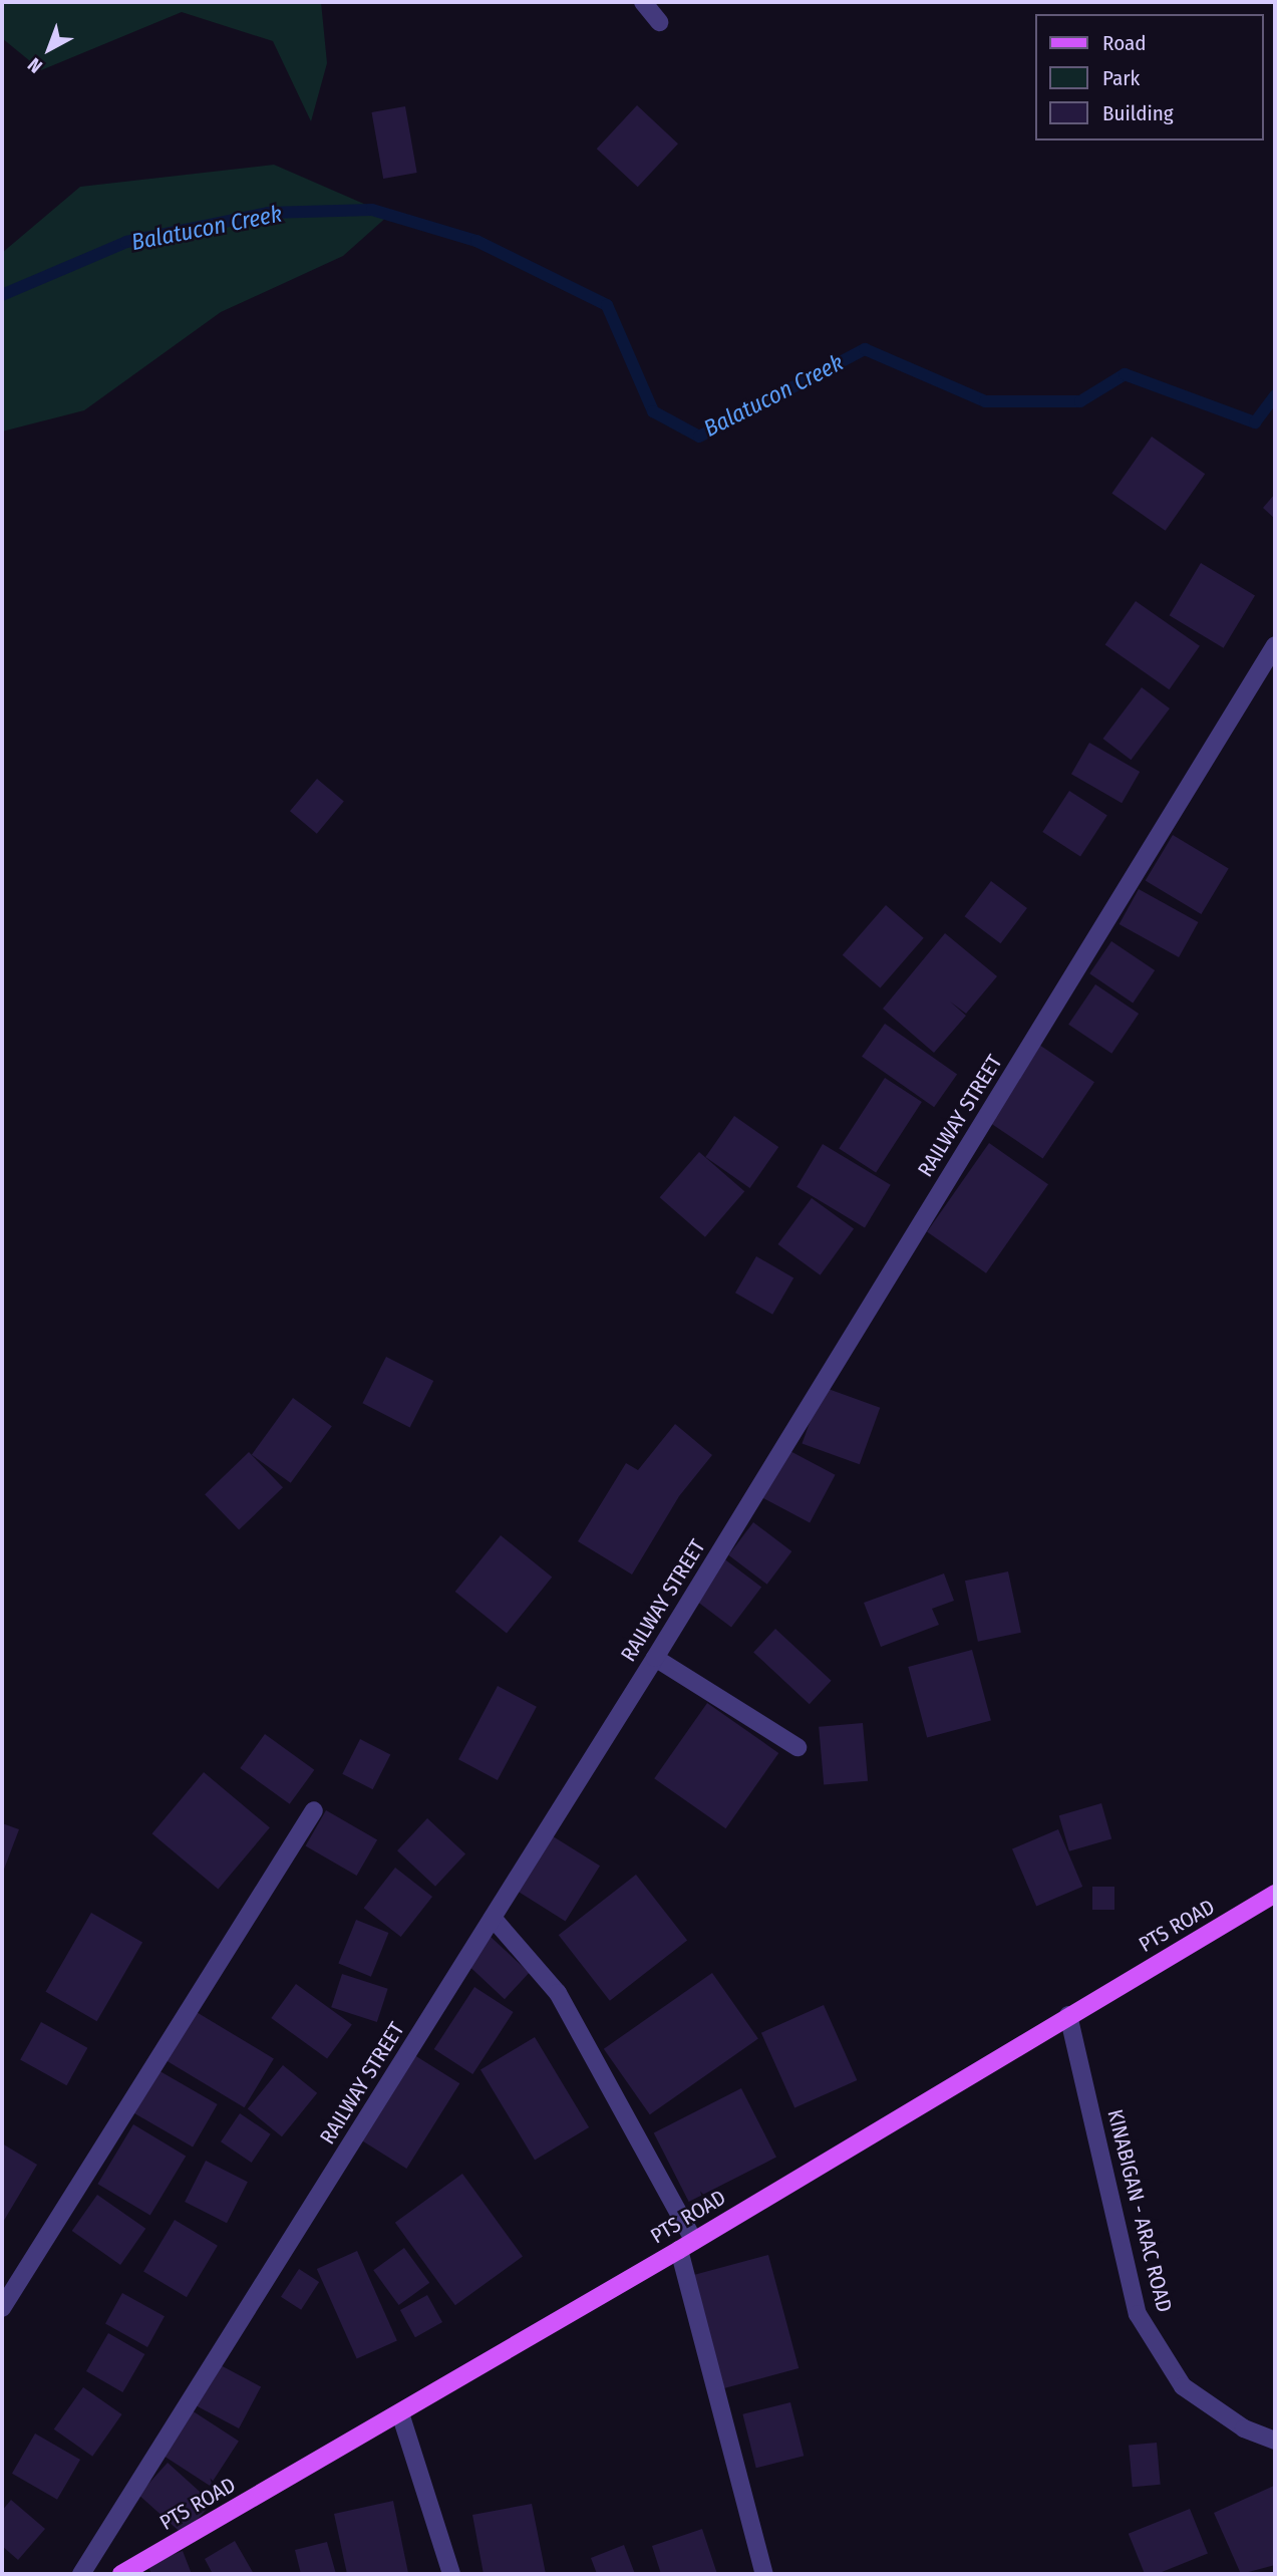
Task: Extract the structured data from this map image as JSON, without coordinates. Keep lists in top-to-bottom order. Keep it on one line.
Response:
{"streets":{"main road":["PTS ROAD"],"street":["RAILWAY STREET","KINABIGAN - ARAC ROAD"]},"crossings":[["PTS ROAD","KINABIGAN - ARAC ROAD"]],"water":["Balatucon Creek"],"legend":["Road","Park","Building"],"north":"bottom left"}
